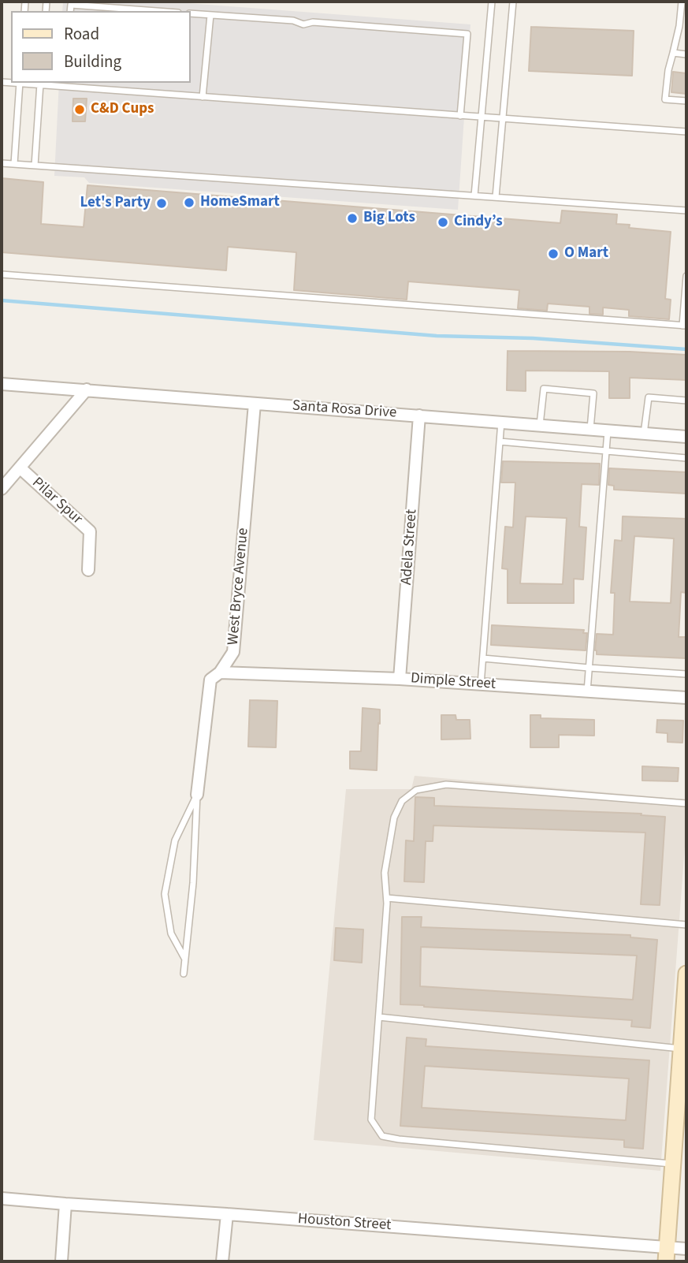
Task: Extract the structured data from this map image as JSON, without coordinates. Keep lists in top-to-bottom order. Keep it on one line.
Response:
{"streets":{"street":["Santa Rosa Drive","Pilar Spur","Adela Street","West Bryce Avenue","Dimple Street","Houston Street"]},"crossings":[["Santa Rosa Drive","Adela Street"],["Santa Rosa Drive","West Bryce Avenue"],["Adela Street","Dimple Street"],["West Bryce Avenue","Dimple Street"]],"places":["C&D Cups","HomeSmart","Let's Party","Big Lots","Cindy’s","O Mart"],"legend":["Road","Building"]}
